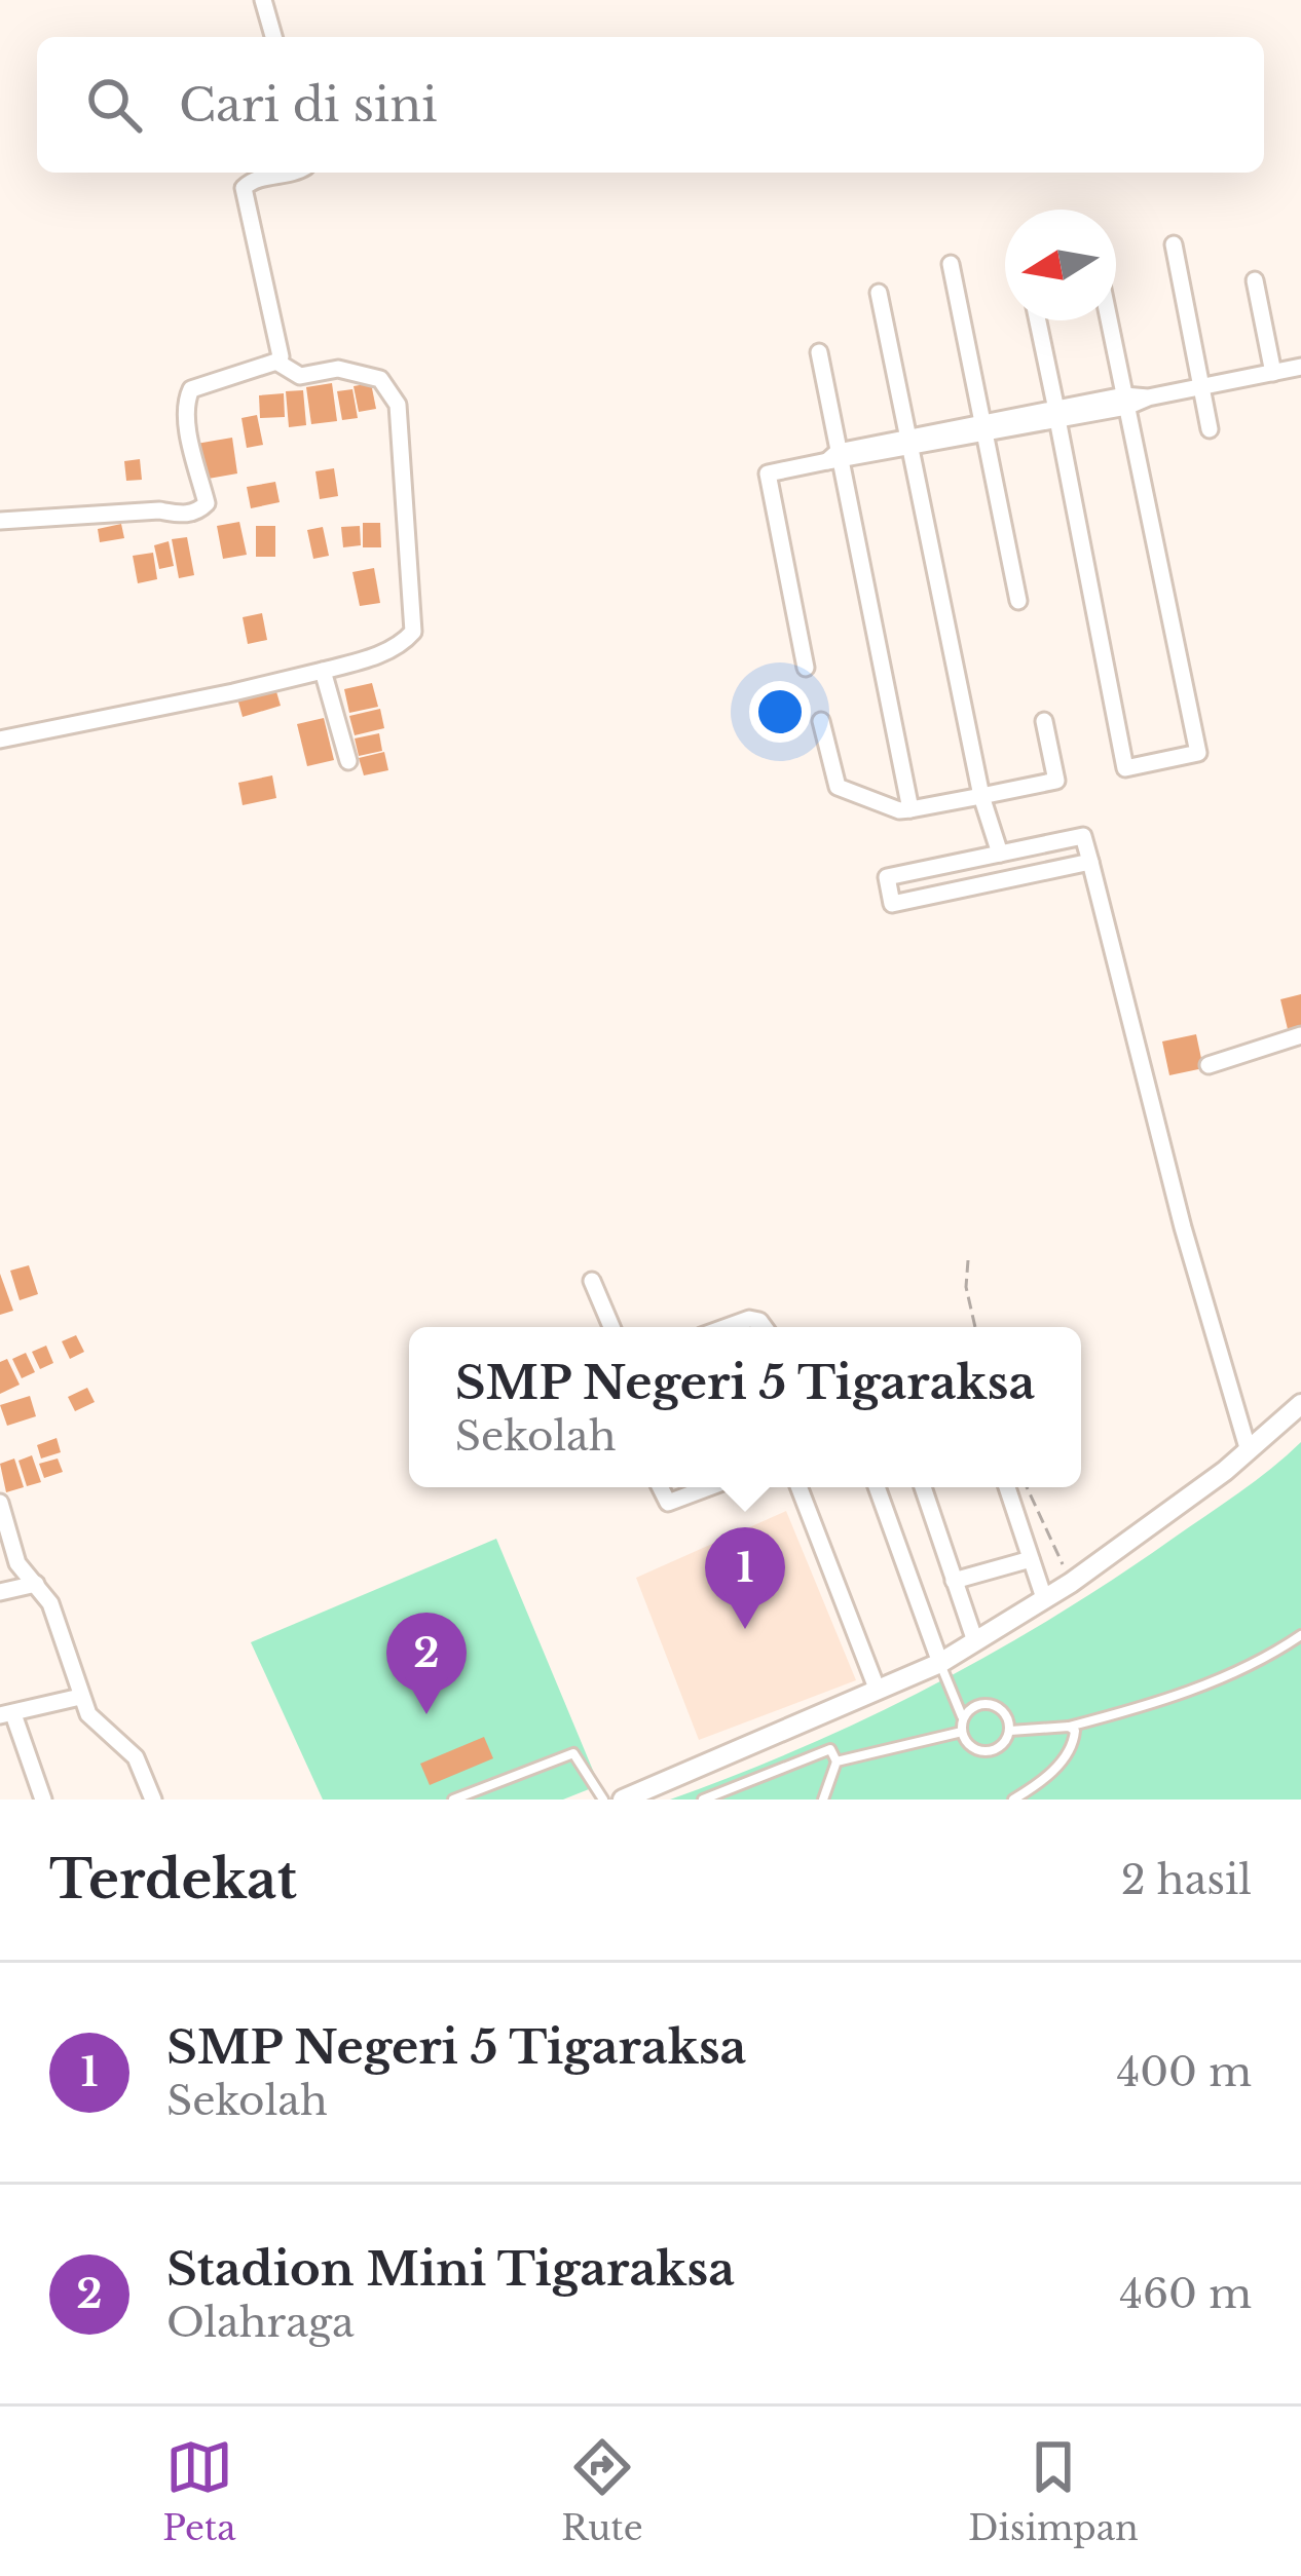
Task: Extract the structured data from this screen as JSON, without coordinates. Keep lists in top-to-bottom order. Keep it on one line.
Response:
{"north":"left","page":{"search":"Cari di sini","popup":["SMP Negeri 5 Tigaraksa","Sekolah"],"pins":["1","2"],"heading":["Terdekat","2 hasil"],"list":[{"mark":"1","name":"SMP Negeri 5 Tigaraksa","note":"Sekolah","value":"400 m"},{"mark":"2","name":"Stadion Mini Tigaraksa","note":"Olahraga","value":"460 m"}],"nav":["Peta","Rute","Disimpan"]}}
